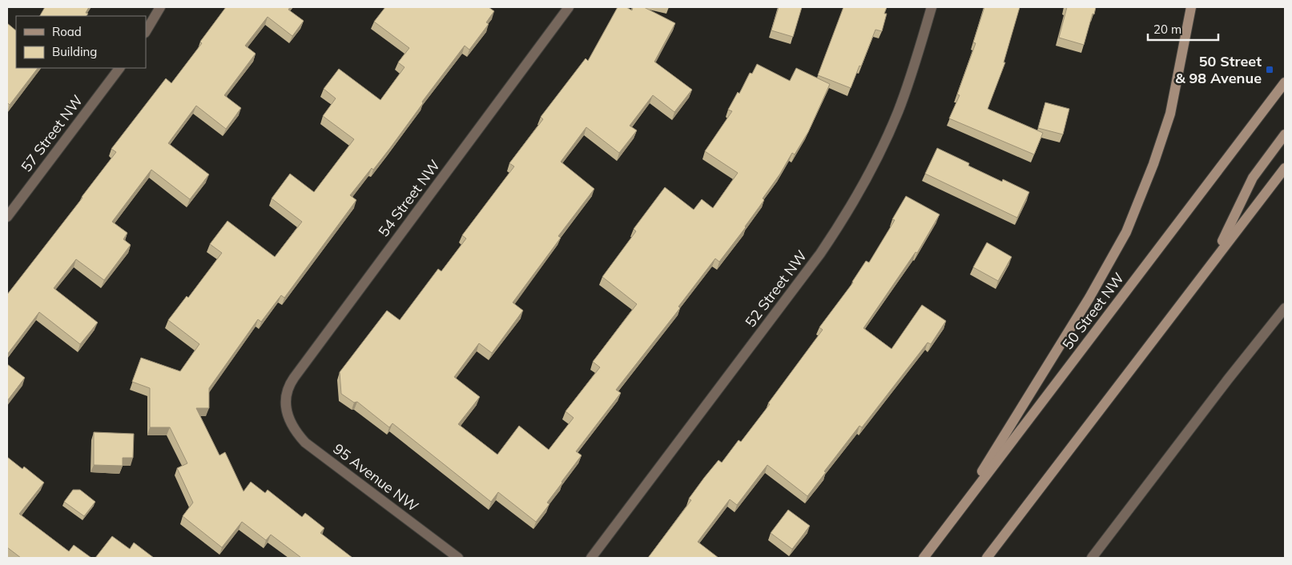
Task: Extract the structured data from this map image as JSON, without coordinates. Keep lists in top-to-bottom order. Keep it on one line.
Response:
{"streets":{"main road":["50 Street NW"],"street":["57 Street NW","54 Street NW","52 Street NW","95 Avenue NW"]},"crossings":[["54 Street NW","95 Avenue NW"]],"places":{"transit":["50 Street & 98 Avenue"]},"legend":["Road","Building"],"scale_bar":"20 m"}
